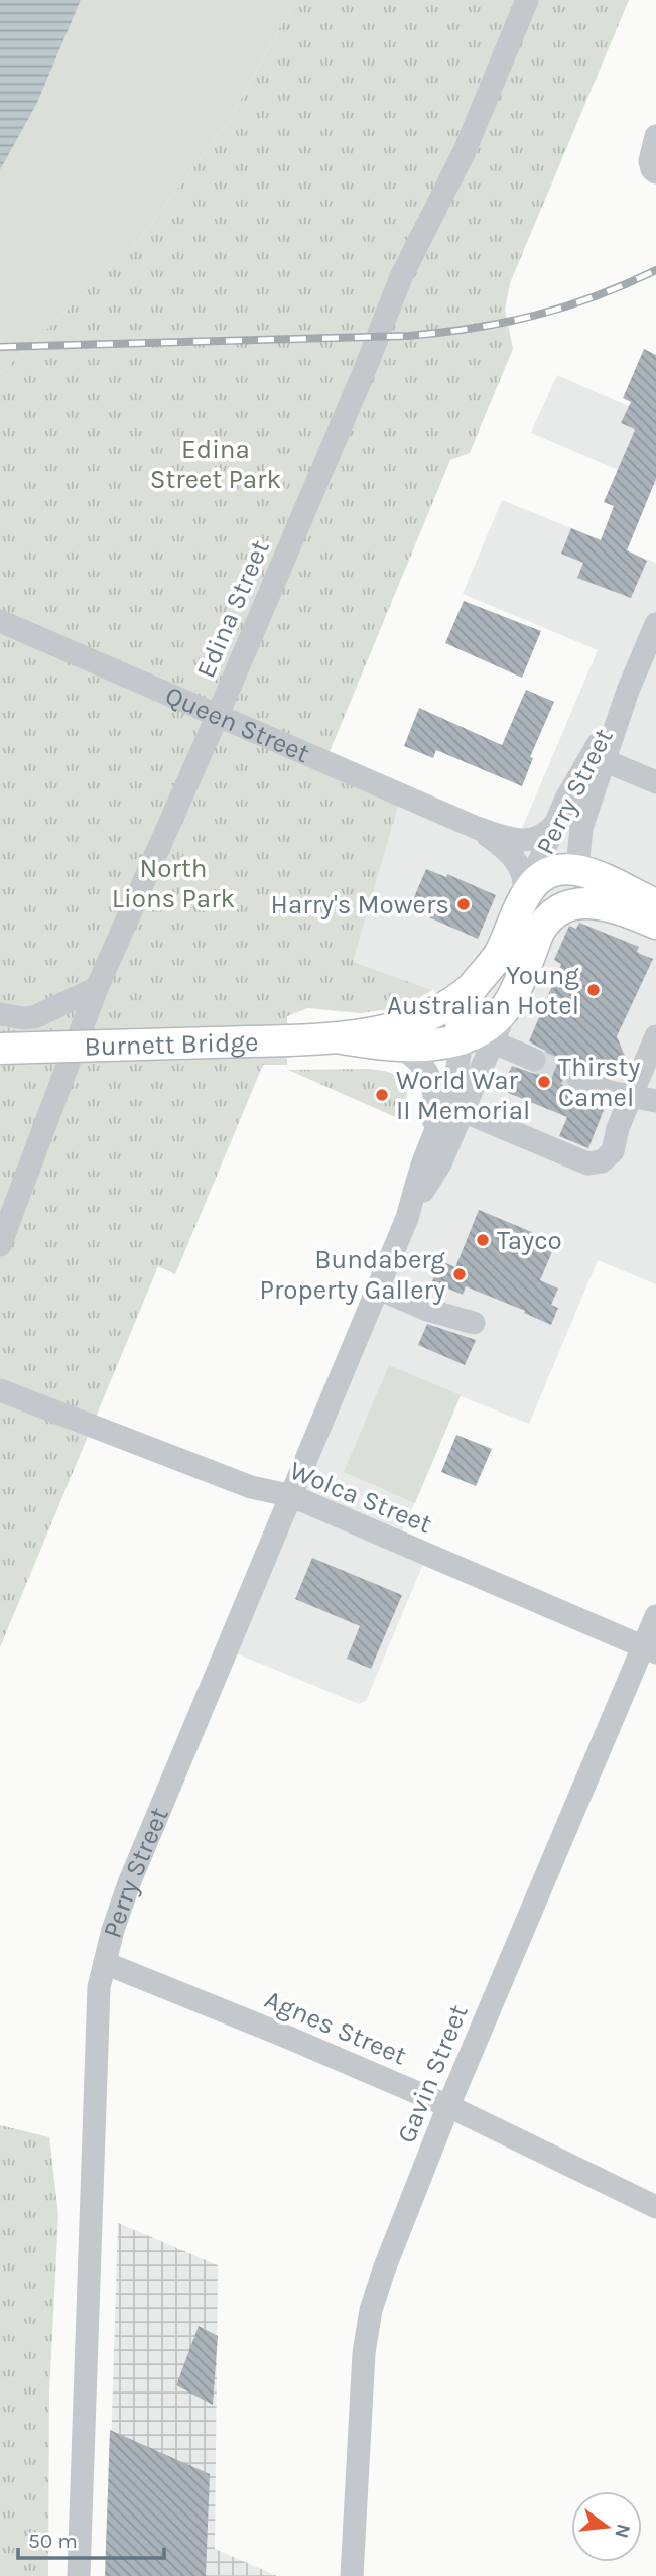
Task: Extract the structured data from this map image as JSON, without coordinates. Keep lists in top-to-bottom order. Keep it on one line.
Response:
{"streets":{"main road":["Perry Street","Burnett Bridge"],"street":["Edina Street","Queen Street","Wolca Street","Agnes Street","Gavin Street"]},"crossings":[["Edina Street","Queen Street"],["Queen Street","Perry Street"],["Perry Street","Burnett Bridge"],["Perry Street","Wolca Street"],["Perry Street","Agnes Street"],["Wolca Street","Gavin Street"],["Agnes Street","Gavin Street"]],"parks":["Edina Street Park","North Lions Park"],"places":["Harry's Mowers","Young Australian Hotel","Thirsty Camel","World War II Memorial","Tayco","Bundaberg Property Gallery"],"scale_bar":"50 m","north":"right"}
